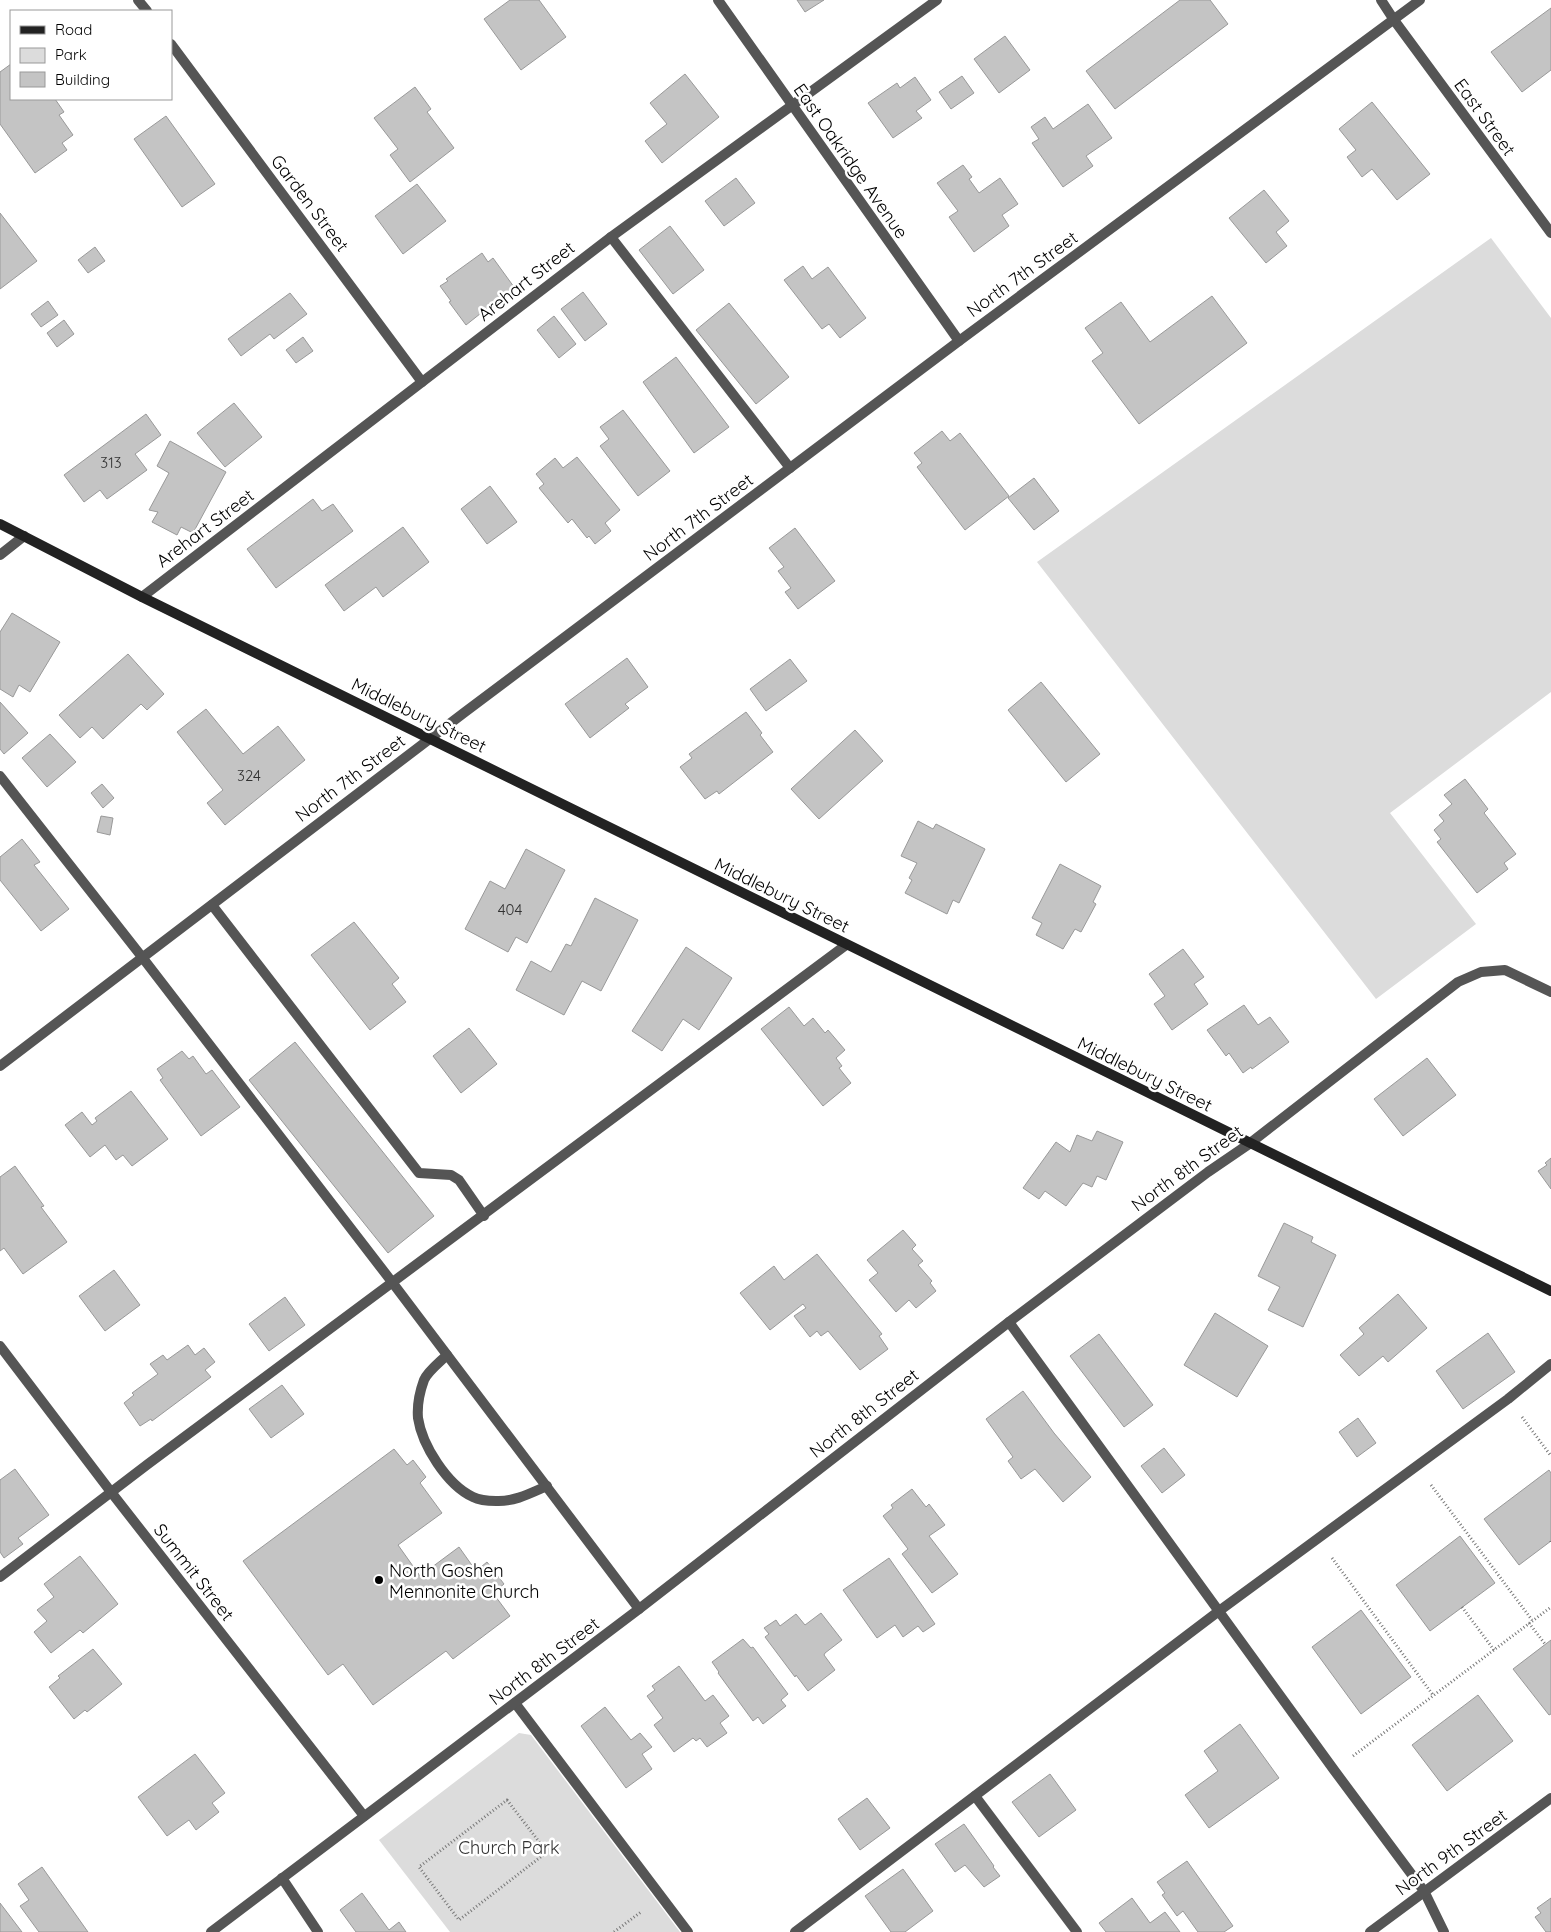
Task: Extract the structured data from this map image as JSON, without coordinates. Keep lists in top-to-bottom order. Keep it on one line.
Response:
{"streets":{"main road":["Middlebury Street"],"street":["East Street","East Oakridge Avenue","Garden Street","North 7th Street","Arehart Street","North 8th Street","Summit Street","North 9th Street"]},"crossings":[["East Street","North 7th Street"],["East Oakridge Avenue","North 7th Street"],["East Oakridge Avenue","Arehart Street"],["Garden Street","Arehart Street"],["North 7th Street","Middlebury Street"],["Arehart Street","Middlebury Street"],["Middlebury Street","North 8th Street"],["North 8th Street","Summit Street"]],"parks":["Church Park"],"places":["North Goshen Mennonite Church"],"house_numbers":["313","324","404"],"legend":["Road","Park","Building"]}
